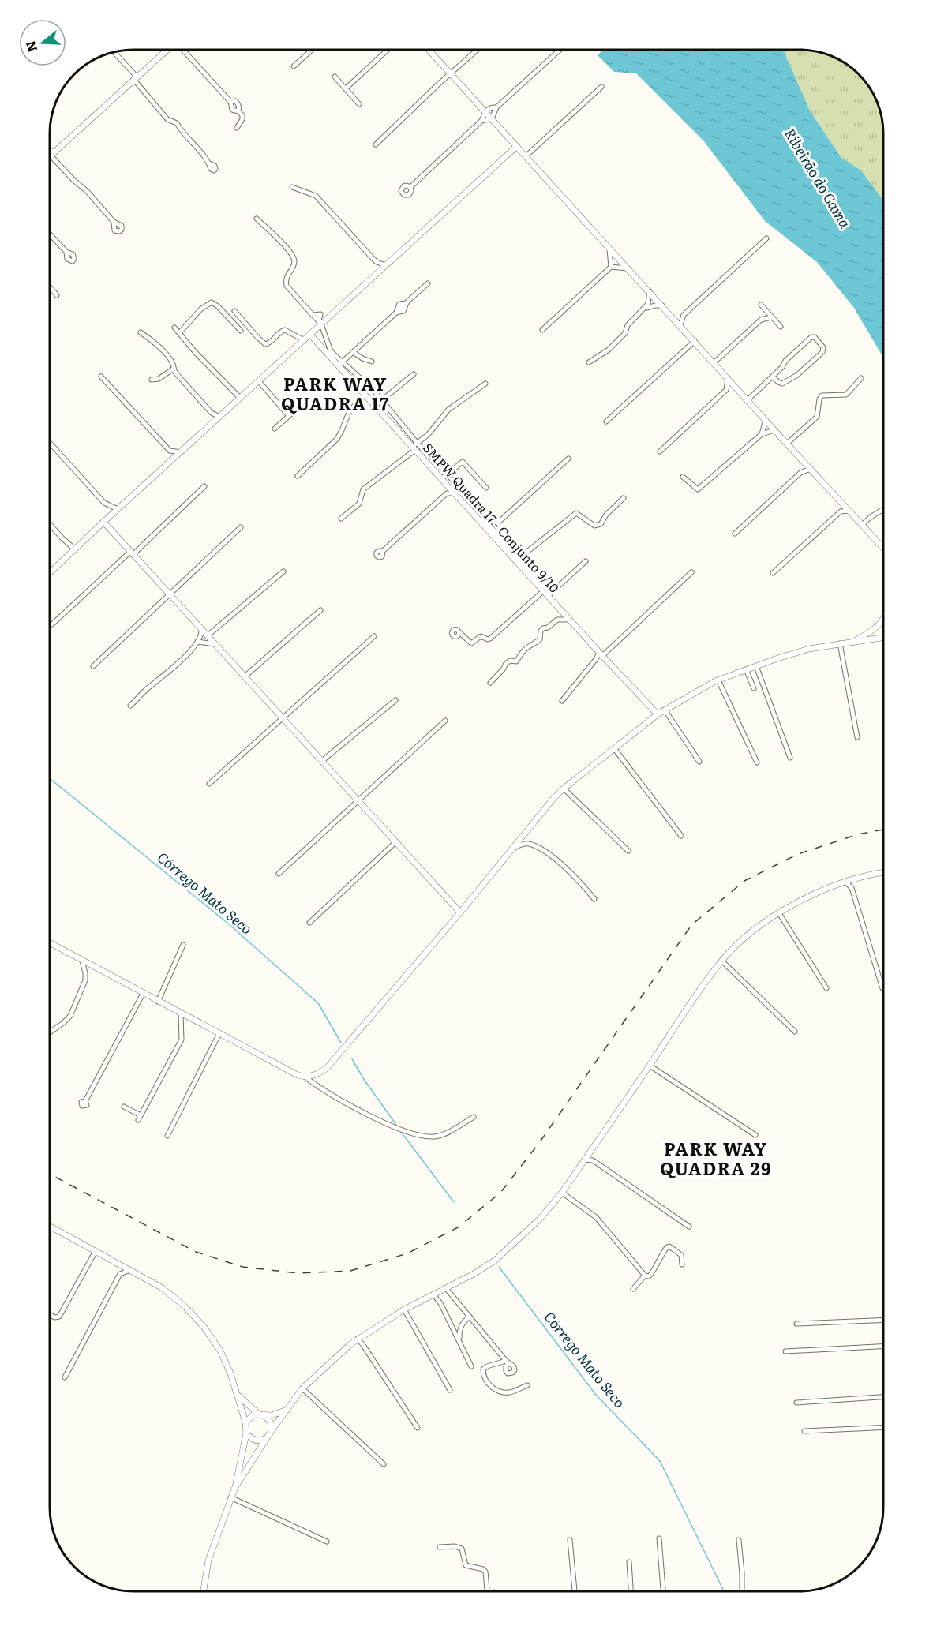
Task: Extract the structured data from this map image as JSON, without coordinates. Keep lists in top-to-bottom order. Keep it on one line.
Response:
{"streets":{"street":["SMPW Quadra 17 - Conjunto 9/10"]},"districts":["PARK WAY QUADRA 17","PARK WAY QUADRA 29"],"water":["Ribeirão do Gama","Córrego Mato Seco"],"north":"left"}
